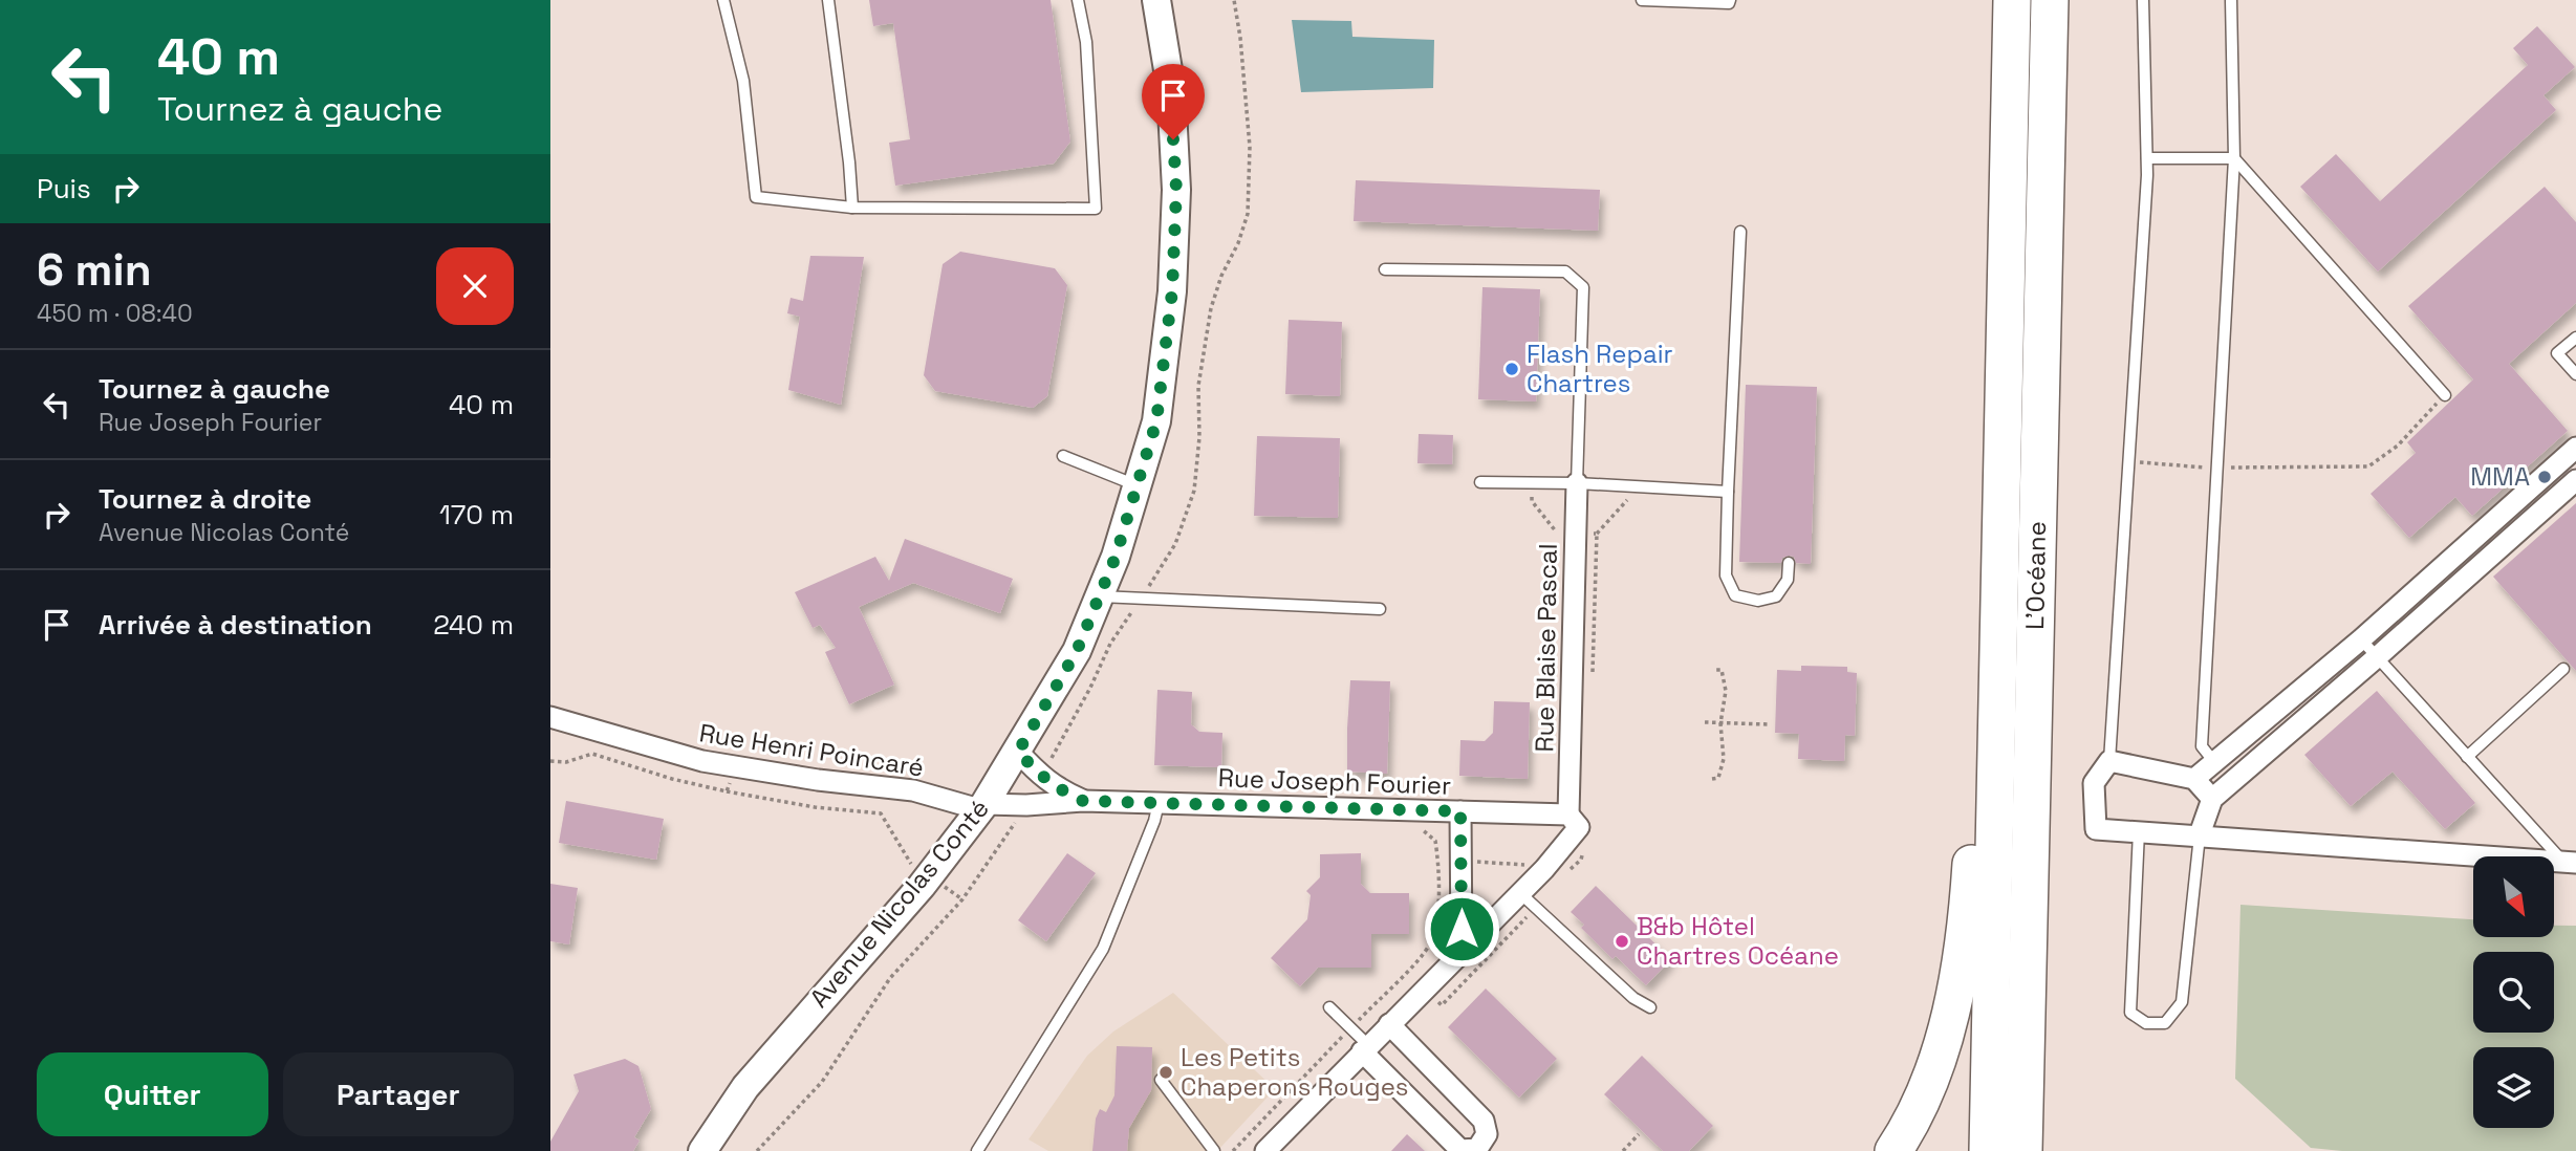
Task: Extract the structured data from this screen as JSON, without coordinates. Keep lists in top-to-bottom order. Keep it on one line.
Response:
{"streets":{"highway":["L’Océane"],"street":["Rue Blaise Pascal","Rue Henri Poincaré","Rue Joseph Fourier","Avenue Nicolas Conté"]},"crossings":[["Rue Blaise Pascal","Rue Joseph Fourier"],["Rue Henri Poincaré","Rue Joseph Fourier"],["Rue Henri Poincaré","Avenue Nicolas Conté"],["Rue Joseph Fourier","Avenue Nicolas Conté"]],"places":["Flash Repair Chartres","MMA","B&b Hôtel Chartres Océane","Les Petits Chaperons Rouges"],"north":"bottom right","page":{"turn":["40 m","Tournez à gauche"],"then":"Puis","heading":["6 min","450 m · 08:40"],"list":[{"name":"Tournez à gauche","note":"Rue Joseph Fourier","value":"40 m"},{"name":"Tournez à droite","note":"Avenue Nicolas Conté","value":"170 m"},{"name":"Arrivée à destination","value":"240 m"}],"buttons":["Quitter","Partager"]}}
